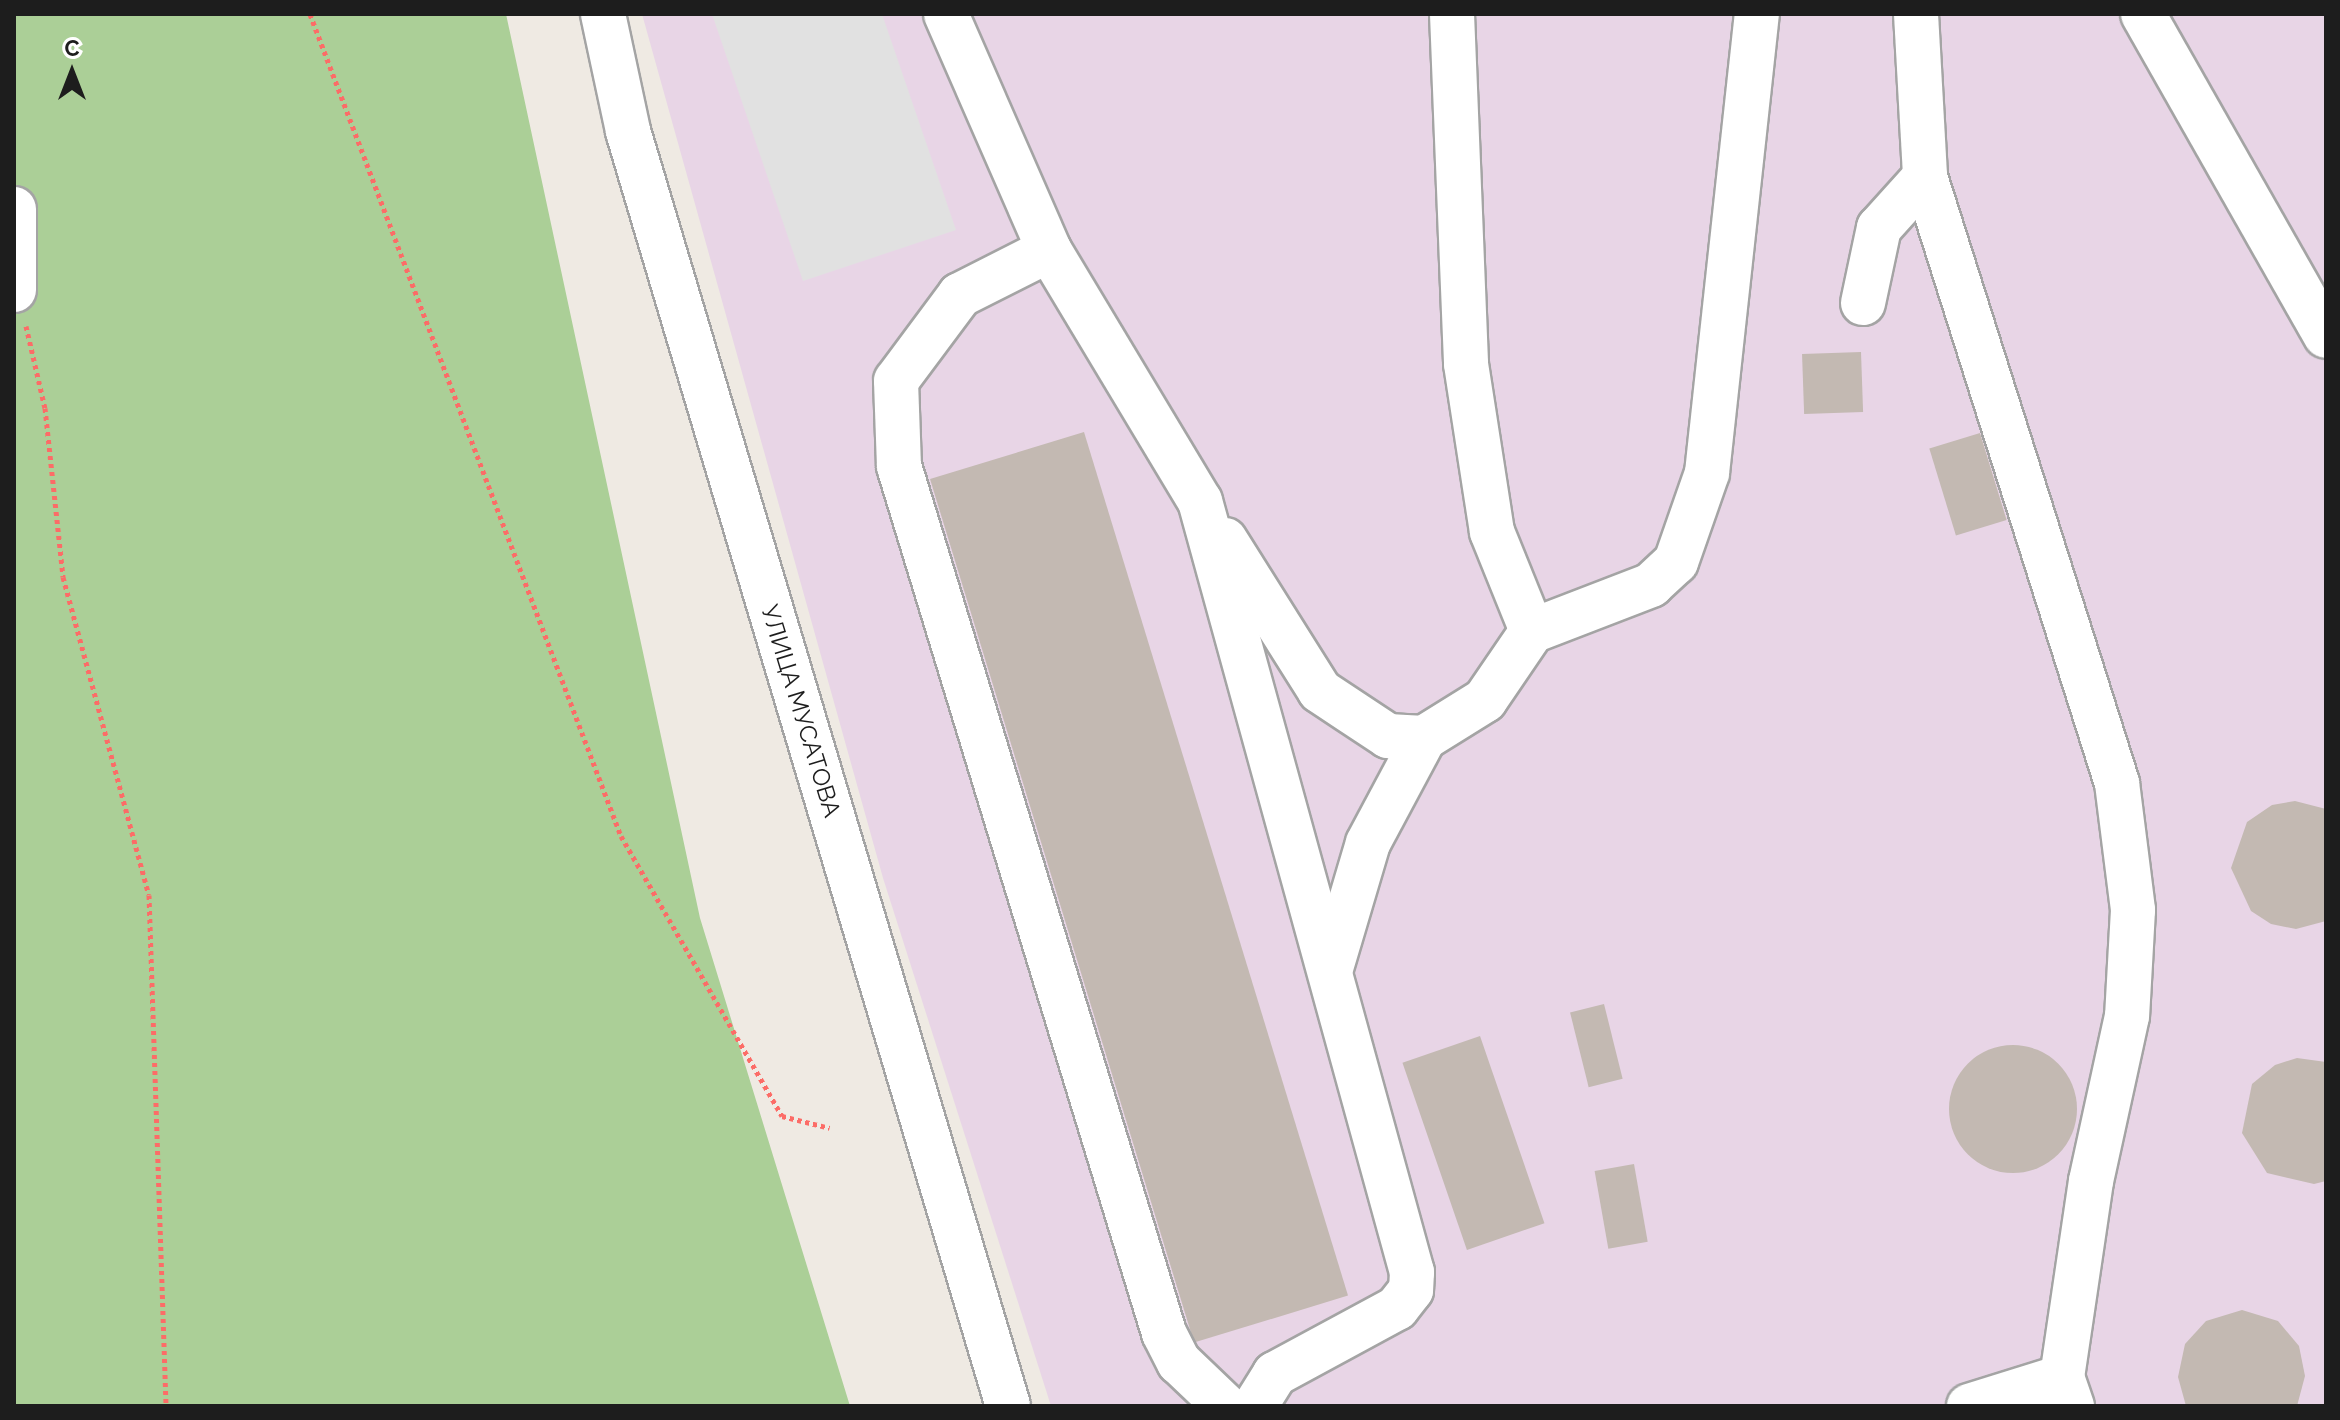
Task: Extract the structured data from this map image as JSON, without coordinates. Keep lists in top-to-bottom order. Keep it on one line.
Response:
{"streets":{"street":["УЛИЦА МУСАТОВА"]},"north":"top"}
